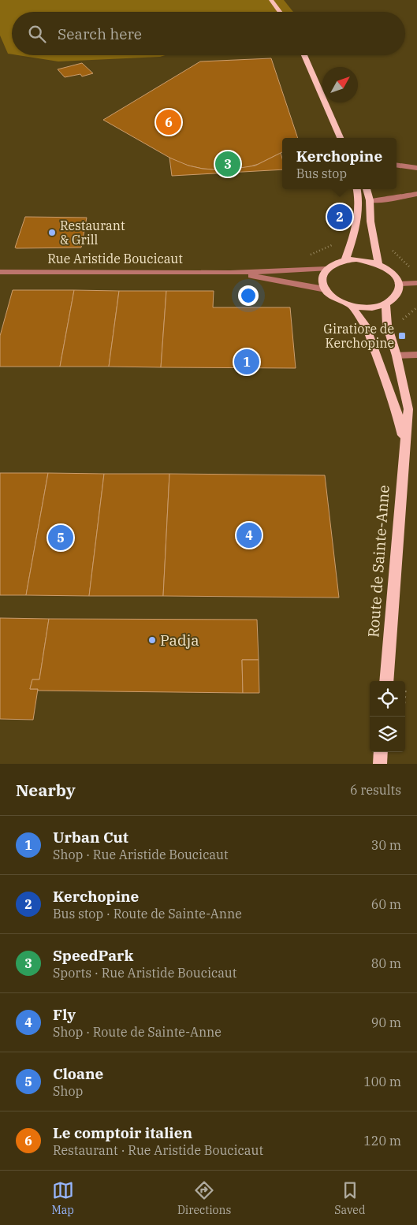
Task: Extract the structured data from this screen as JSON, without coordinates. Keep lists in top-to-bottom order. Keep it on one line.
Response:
{"streets":{"main road":["Route de Sainte-Anne"],"street":["Rue Aristide Boucicaut"]},"crossings":[["Rue Aristide Boucicaut","Route de Sainte-Anne"]],"places":{"other":["Restaurant & Grill","Padja"],"transit":["Giratiore de Kerchopine"]},"north":"top right","page":{"search":"Search here","pins":["6","3","2","1","4","5"],"popup":["Kerchopine","Bus stop"],"heading":["Nearby","6 results"],"list":[{"mark":"1","name":"Urban Cut","note":"Shop · Rue Aristide Boucicaut","value":"30 m"},{"mark":"2","name":"Kerchopine","note":"Bus stop · Route de Sainte-Anne","value":"60 m"},{"mark":"3","name":"SpeedPark","note":"Sports · Rue Aristide Boucicaut","value":"80 m"},{"mark":"4","name":"Fly","note":"Shop · Route de Sainte-Anne","value":"90 m"},{"mark":"5","name":"Cloane","note":"Shop","value":"100 m"},{"mark":"6","name":"Le comptoir italien","note":"Restaurant · Rue Aristide Boucicaut","value":"120 m"}],"nav":["Map","Directions","Saved"]}}
